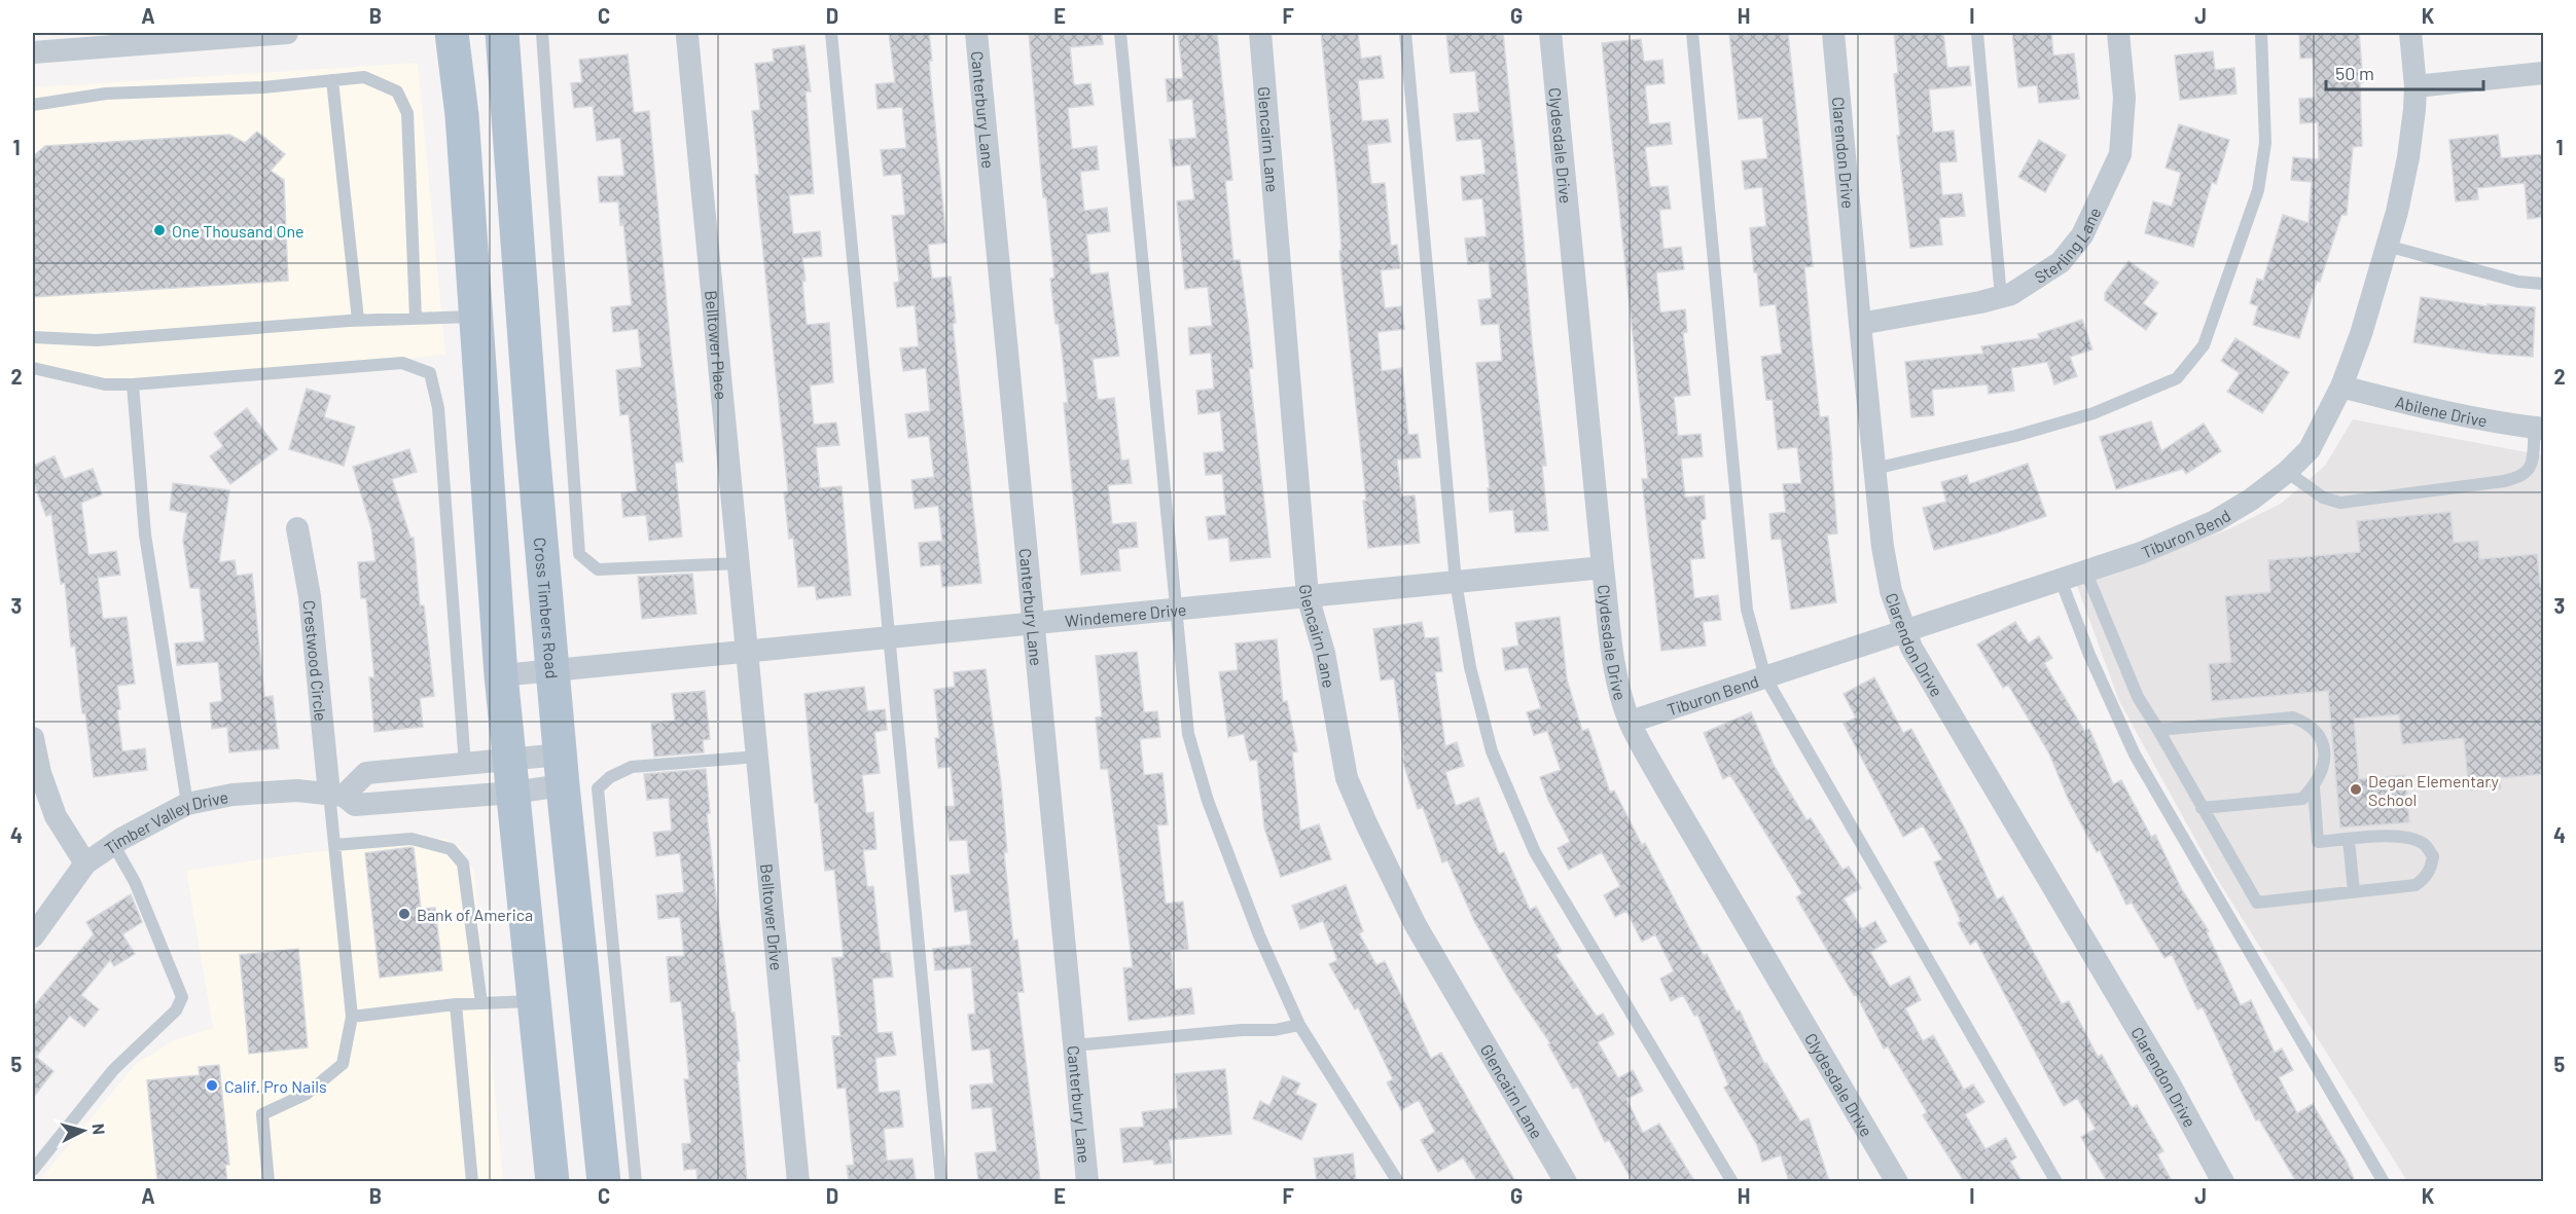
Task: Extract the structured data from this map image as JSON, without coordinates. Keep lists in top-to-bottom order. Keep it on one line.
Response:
{"streets":{"main road":["Cross Timbers Road"],"street":["Canterbury Lane","Glencairn Lane","Clydesdale Drive","Clarendon Drive","Sterling Lane","Belltower Place","Abilene Drive","Tiburon Bend","Windemere Drive","Crestwood Circle","Timber Valley Drive","Belltower Drive"]},"crossings":[["Canterbury Lane","Windemere Drive"],["Glencairn Lane","Windemere Drive"],["Clydesdale Drive","Tiburon Bend"],["Clydesdale Drive","Windemere Drive"],["Clarendon Drive","Sterling Lane"],["Clarendon Drive","Tiburon Bend"],["Belltower Place","Windemere Drive"],["Belltower Place","Belltower Drive"],["Abilene Drive","Tiburon Bend"],["Cross Timbers Road","Windemere Drive"],["Cross Timbers Road","Timber Valley Drive"],["Windemere Drive","Belltower Drive"],["Crestwood Circle","Timber Valley Drive"]],"places":["One Thousand One","Degan Elementary School","Bank of America","Calif. Pro Nails"],"scale_bar":"50 m","north":"right","grid":{"columns":["A","B","C","D","E","F","G","H","I","J","K"],"rows":["1","2","3","4","5"]}}
